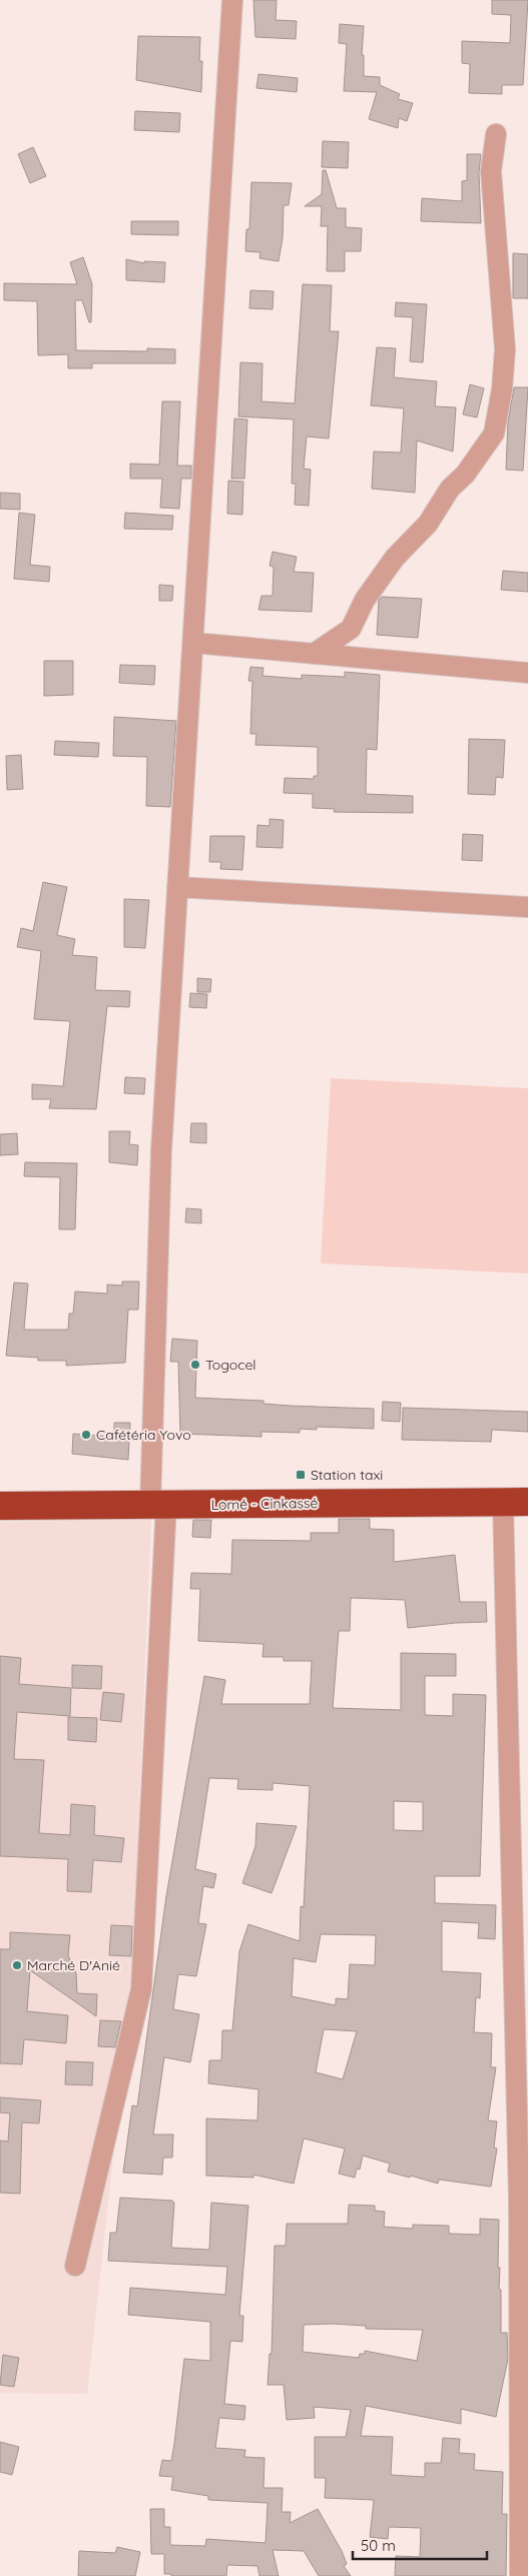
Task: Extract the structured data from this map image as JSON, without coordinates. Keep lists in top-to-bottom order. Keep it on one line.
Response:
{"streets":{"highway":["Lomé - Cinkassé"]},"places":{"other":["Togocel","Cafétéria Yovo","Marché D'Anié"],"transit":["Station taxi"]},"scale_bar":"50 m"}
